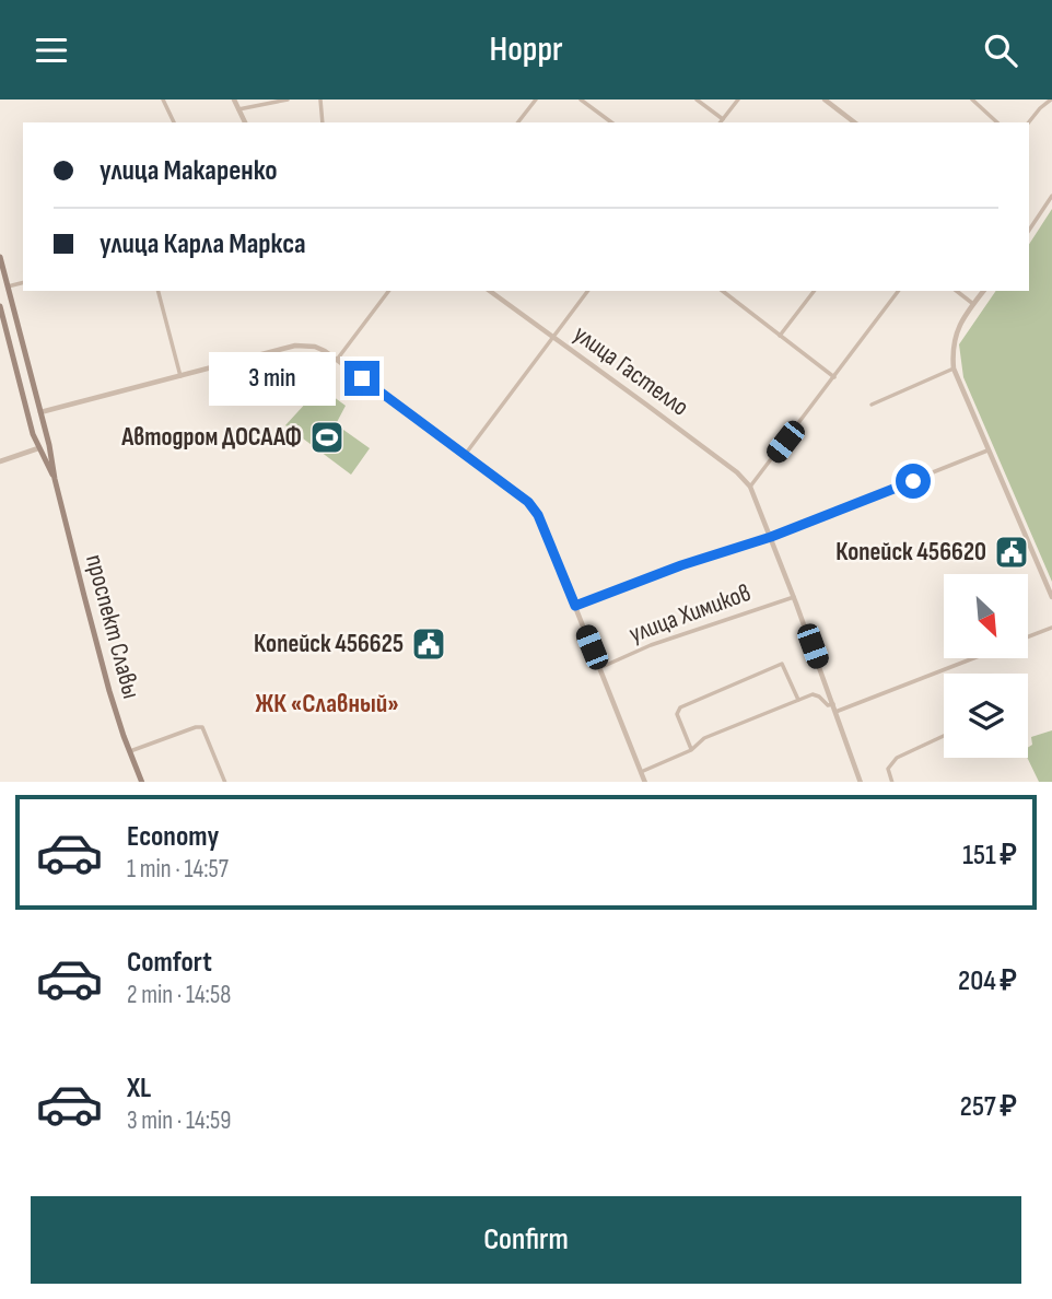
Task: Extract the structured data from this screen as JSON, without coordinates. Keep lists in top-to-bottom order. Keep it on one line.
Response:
{"streets":{"main road":["проспект Славы"],"street":["улица Гастелло","улица Химиков"]},"districts":["ЖК «Славный»"],"places":{"sports":["Автодром ДОСААФ"],"public building":["Копейск 456620","Копейск 456625"]},"north":"bottom right","page":{"header":"Hoppr","banner":["улица Макаренко","улица Карла Маркса"],"bubble":"3 min","list":[{"name":"Economy","note":"1 min · 14:57","value":"151 ₽"},{"name":"Comfort","note":"2 min · 14:58","value":"204 ₽"},{"name":"XL","note":"3 min · 14:59","value":"257 ₽"}],"buttons":"Confirm"}}
